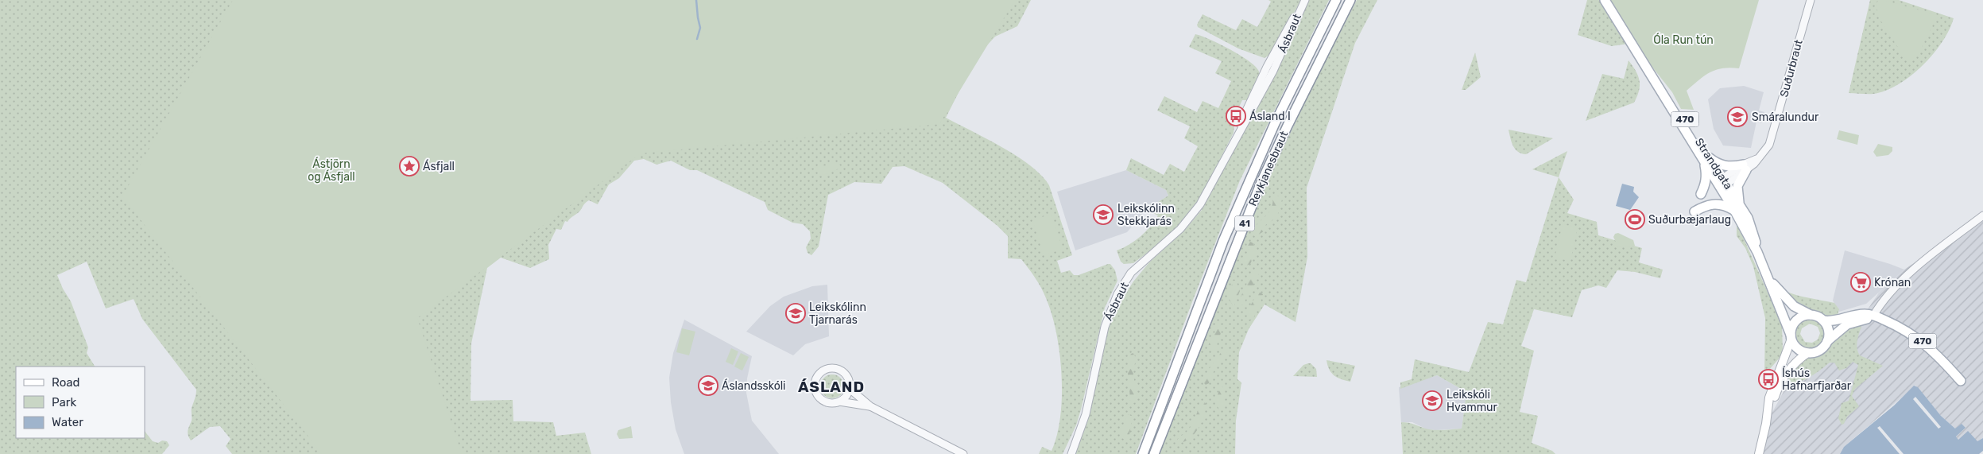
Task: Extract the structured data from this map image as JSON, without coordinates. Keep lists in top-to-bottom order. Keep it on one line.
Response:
{"streets":{"main road":["470","Strandgata","Reykjanesbraut","41"],"street":["Ásbraut","Suðurbraut"]},"crossings":[["Suðurbraut","Strandgata"],["470","Strandgata"]],"districts":["ÁSLAND"],"parks":["Óla Run tún","Ástjörn og Ásfjall"],"places":{"bus stop":["Ásland I","Íshús Hafnarfjarðar"],"school or university":["Smáralundur","Leikskólinn Stekkjarás","Leikskólinn Tjarnarás","Áslandsskóli","Leikskóli Hvammur"],"place":["Ásfjall"],"sports":["Suðurbæjarlaug"],"supermarket":["Krónan"]},"legend":["Road","Park","Water"]}
